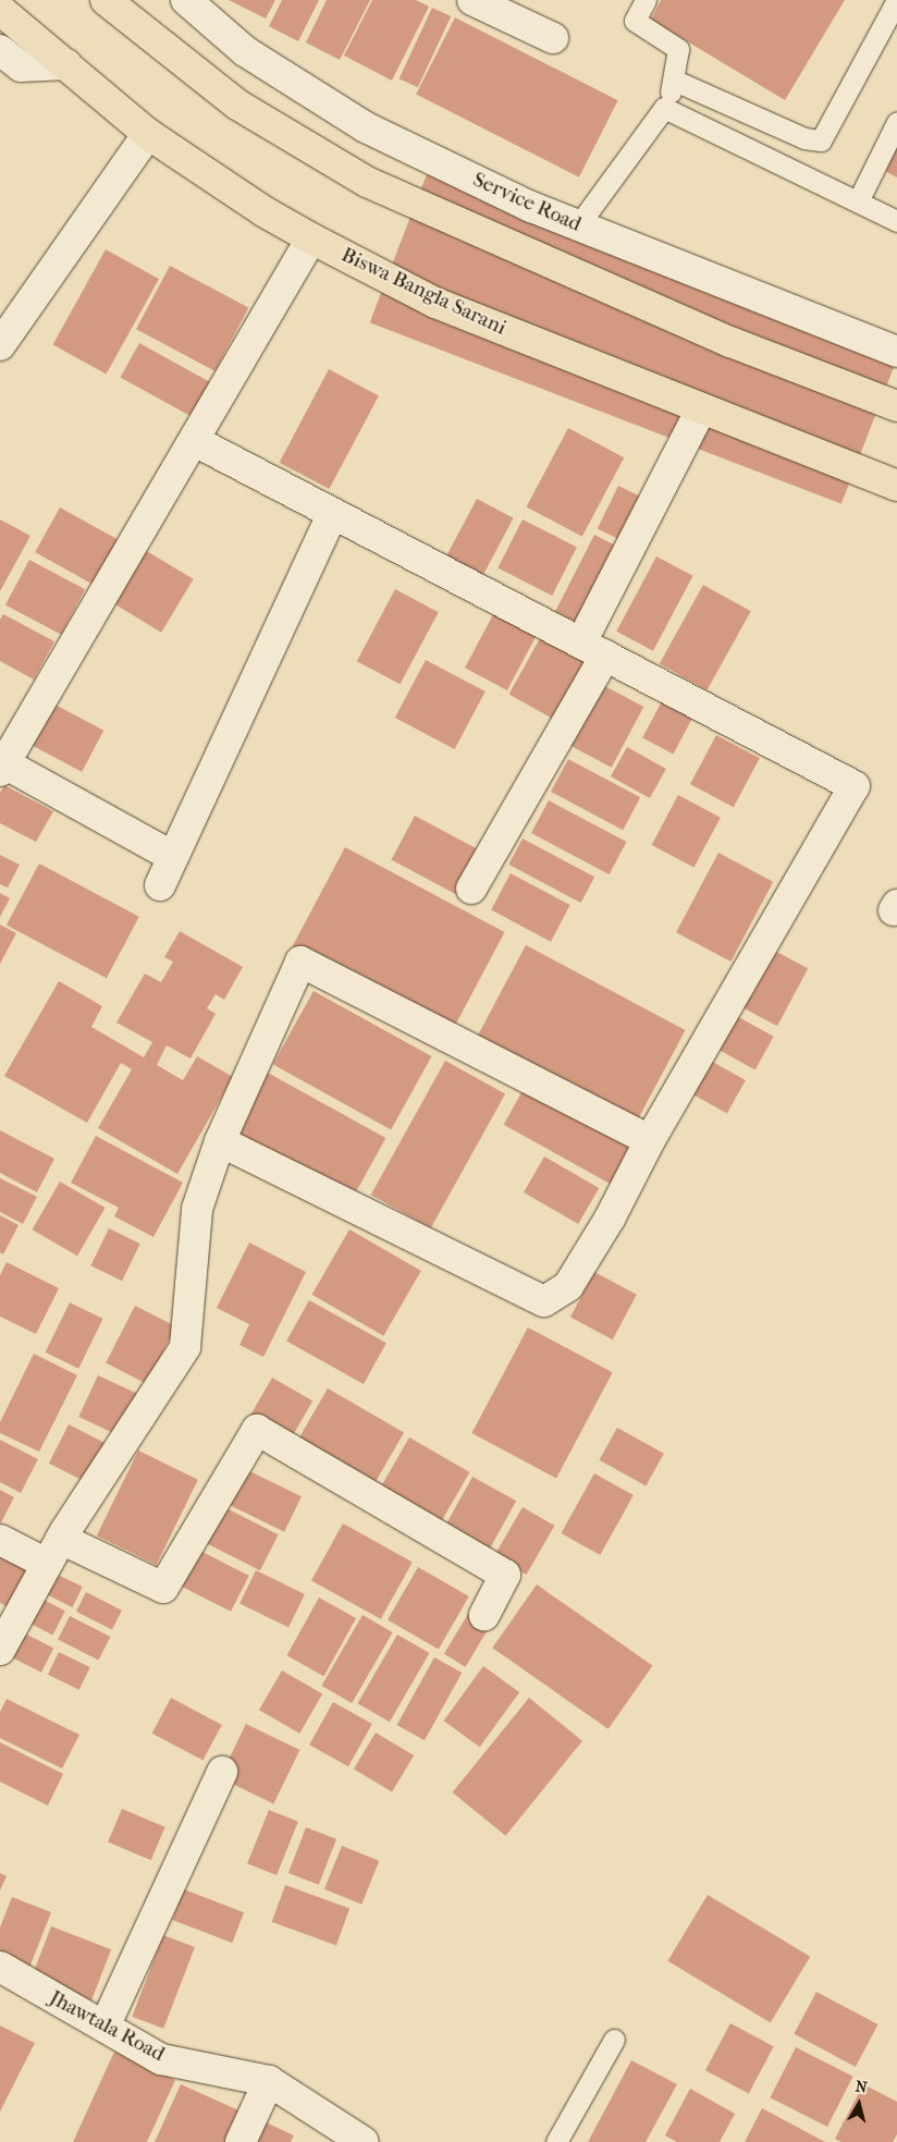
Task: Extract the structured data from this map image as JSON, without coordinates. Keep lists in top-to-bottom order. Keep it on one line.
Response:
{"streets":{"main road":["Biswa Bangla Sarani"],"street":["Service Road","Jhawtala Road"]},"north":"top"}
